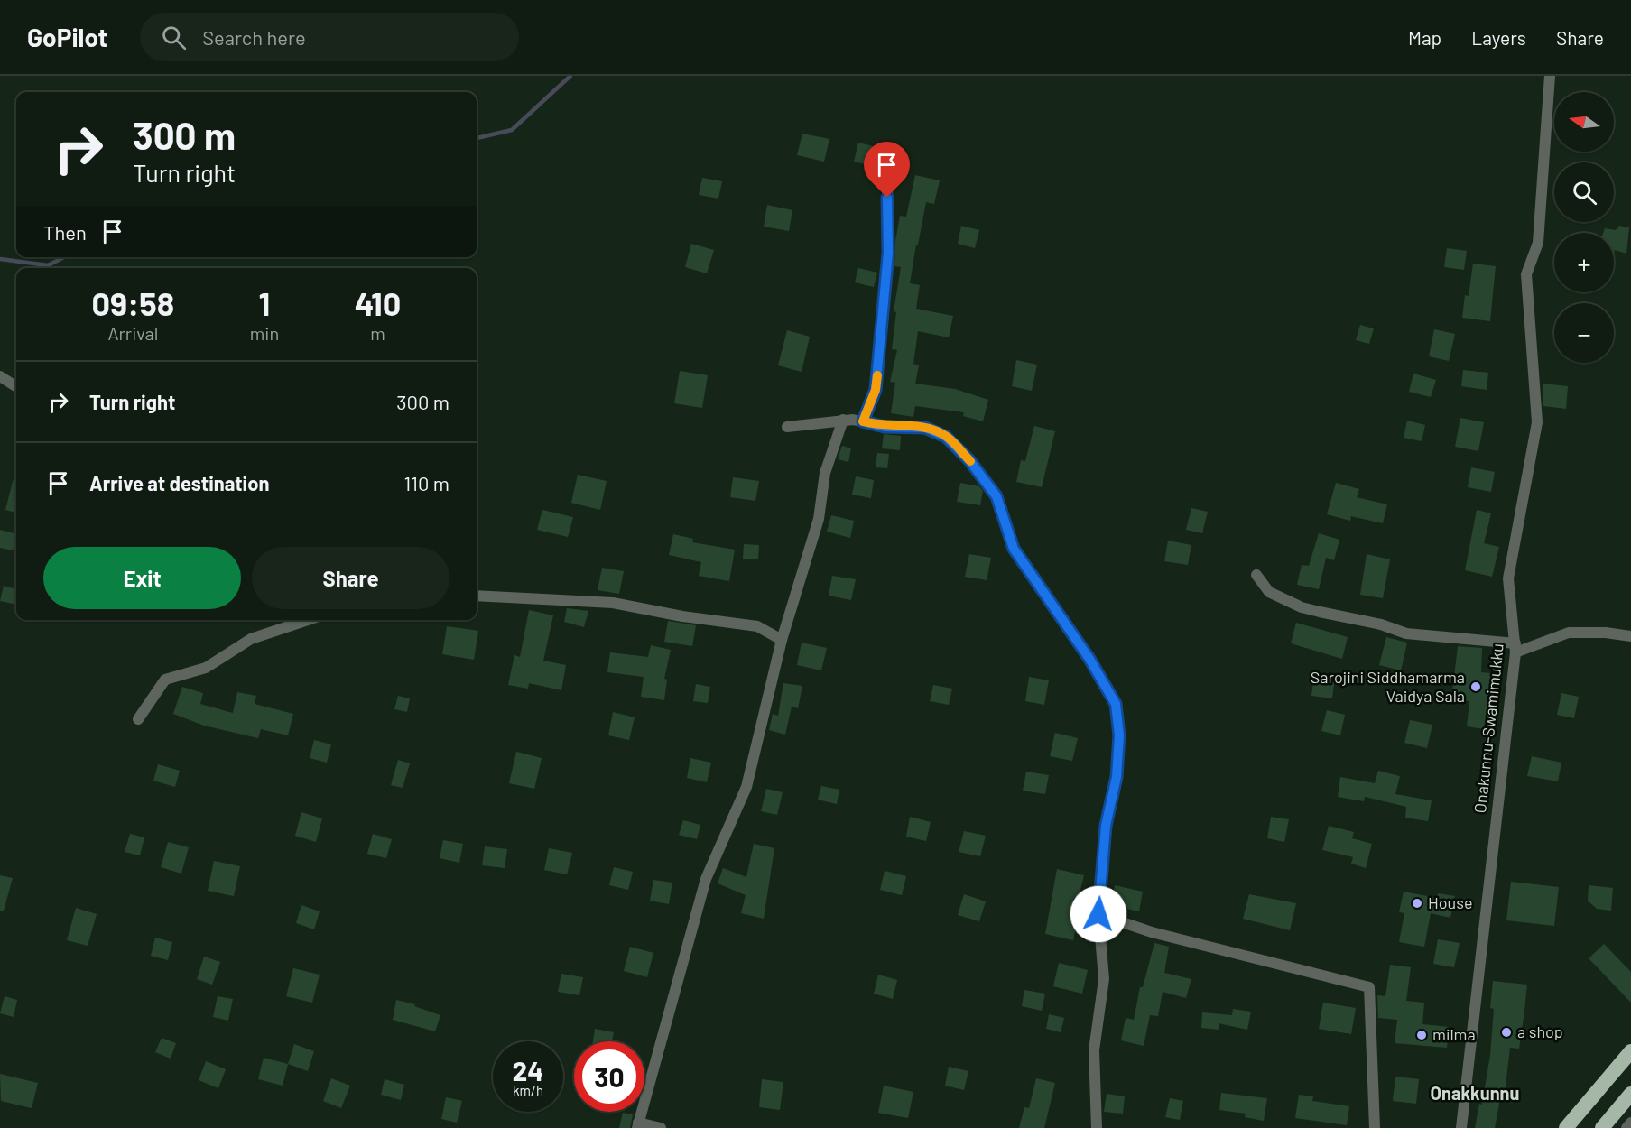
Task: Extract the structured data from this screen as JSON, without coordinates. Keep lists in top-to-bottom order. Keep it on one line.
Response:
{"streets":{"street":["Onakunnu-Swamimukku"]},"districts":["Onakkunnu"],"places":["Sarojini Siddhamarma Vaidya Sala","House","a shop","milma"],"north":"left","page":{"header":"GoPilot","search":"Search here","nav":["Map","Layers","Share"],"map_buttons":["+","−"],"turn":["300 m","Turn right"],"then":"Then","eta":["09:58","Arrival","1","min","410","m"],"list":[{"name":"Turn right","value":"300 m"},{"name":"Arrive at destination","value":"110 m"}],"buttons":["Exit","Share"],"speed":"24 km/h","limit":"30"}}
